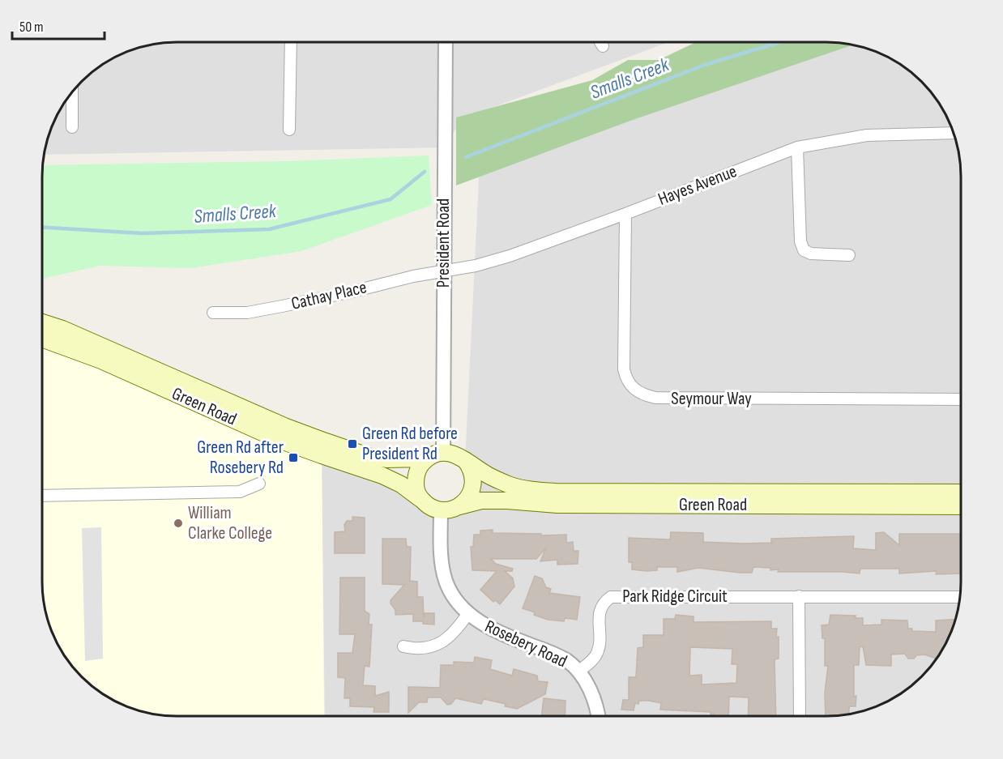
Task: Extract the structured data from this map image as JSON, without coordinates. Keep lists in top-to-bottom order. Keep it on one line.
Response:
{"streets":{"main road":["Green Road"],"street":["Hayes Avenue","President Road","Cathay Place","Seymour Way","Park Ridge Circuit","Rosebery Road"]},"crossings":[["Hayes Avenue","President Road"],["Hayes Avenue","Cathay Place"],["Hayes Avenue","Seymour Way"],["President Road","Cathay Place"],["President Road","Green Road"],["President Road","Rosebery Road"],["Green Road","Rosebery Road"],["Park Ridge Circuit","Rosebery Road"]],"water":["Smalls Creek"],"places":{"transit":["Green Rd before President Rd","Green Rd after Rosebery Rd"],"other":["William Clarke College"]},"scale_bar":"50 m"}
